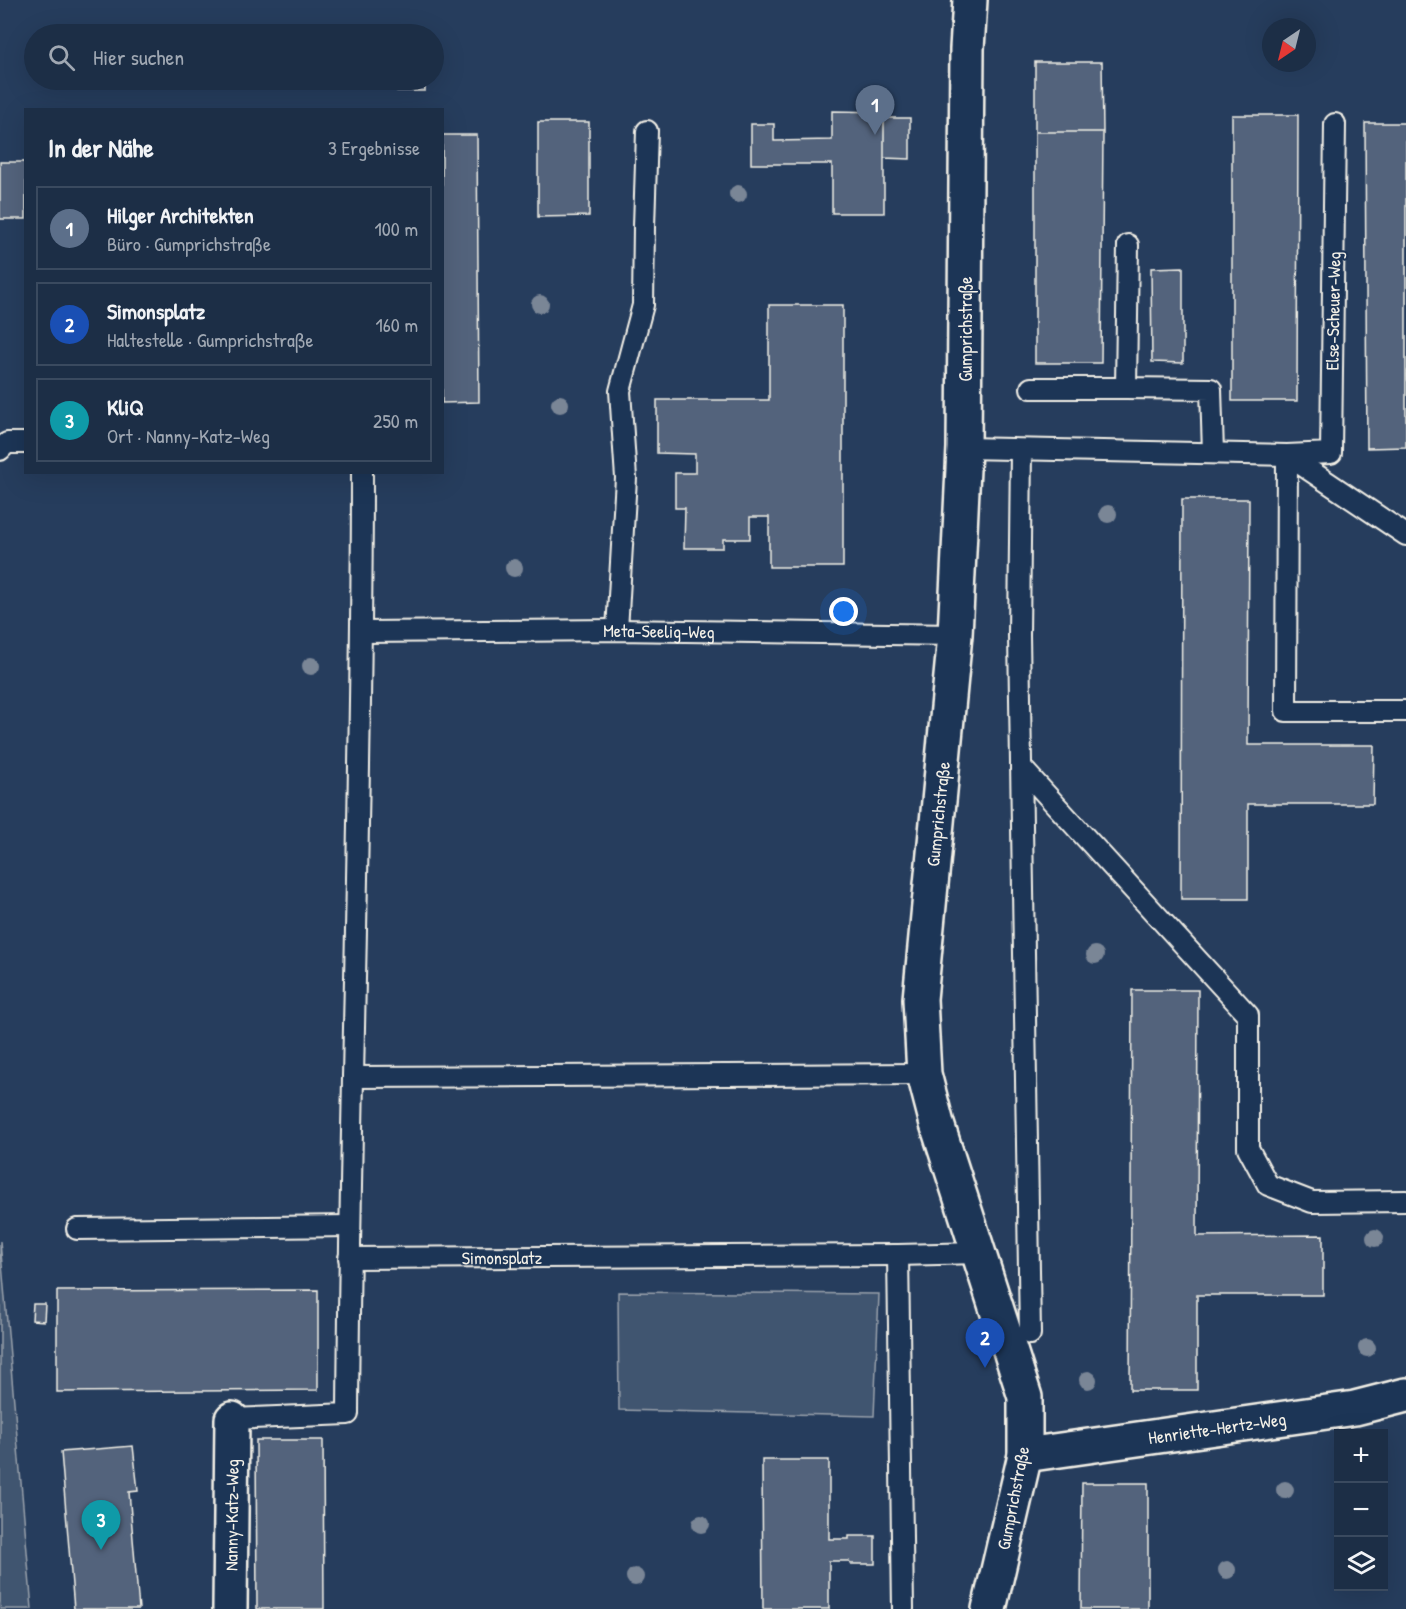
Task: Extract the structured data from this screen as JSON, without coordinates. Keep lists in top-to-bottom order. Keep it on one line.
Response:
{"streets":{"street":["Gumprichstraße","Henriette-Hertz-Weg","Nanny-Katz-Weg"],"lane":["Else-Scheuer-Weg","Meta-Seelig-Weg","Simonsplatz"]},"crossings":[["Else-Scheuer-Weg","Gumprichstraße"],["Gumprichstraße","Meta-Seelig-Weg"],["Gumprichstraße","Simonsplatz"],["Gumprichstraße","Henriette-Hertz-Weg"]],"north":"bottom left","page":{"search":"Hier suchen","pins":["1","2","3"],"heading":["In der Nähe","3 Ergebnisse"],"list":[{"mark":"1","name":"Hilger Architekten","note":"Büro · Gumprichstraße","value":"100 m"},{"mark":"2","name":"Simonsplatz","note":"Haltestelle · Gumprichstraße","value":"160 m"},{"mark":"3","name":"KliQ","note":"Ort · Nanny-Katz-Weg","value":"250 m"}],"map_buttons":["+","−"]}}
